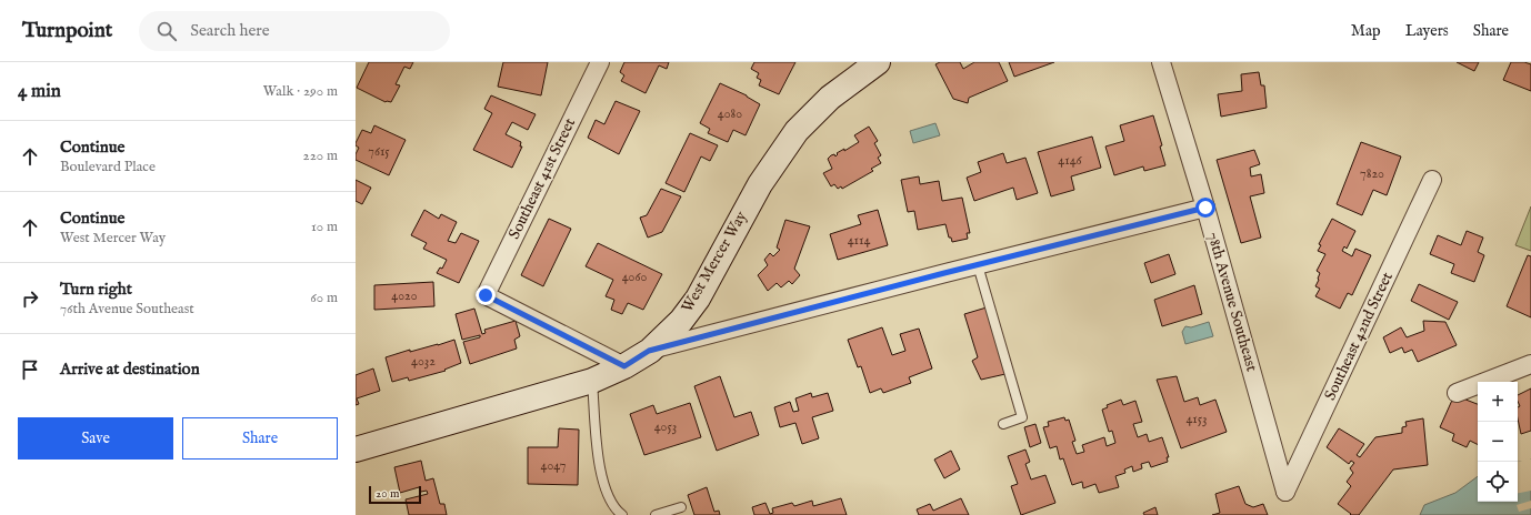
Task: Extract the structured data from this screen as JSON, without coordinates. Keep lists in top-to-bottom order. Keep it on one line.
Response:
{"streets":{"street":["Southeast 41st Street","West Mercer Way","78th Avenue Southeast","Southeast 42nd Street"]},"crossings":[["Southeast 41st Street","West Mercer Way"],["78th Avenue Southeast","Southeast 42nd Street"]],"house_numbers":["4080","7615","4146","7820","4114","4060","4020","4032","4153","4053","4047"],"scale_bar":"20 m","page":{"header":"Turnpoint","search":"Search here","nav":["Map","Layers","Share"],"heading":["4 min","Walk · 290 m"],"list":[["Continue","Boulevard Place","220 m"],["Continue","West Mercer Way","10 m"],["Turn right","76th Avenue Southeast","60 m"],"Arrive at destination"],"map_buttons":["+","−"],"buttons":["Save","Share"],"scale":"20 m"}}
